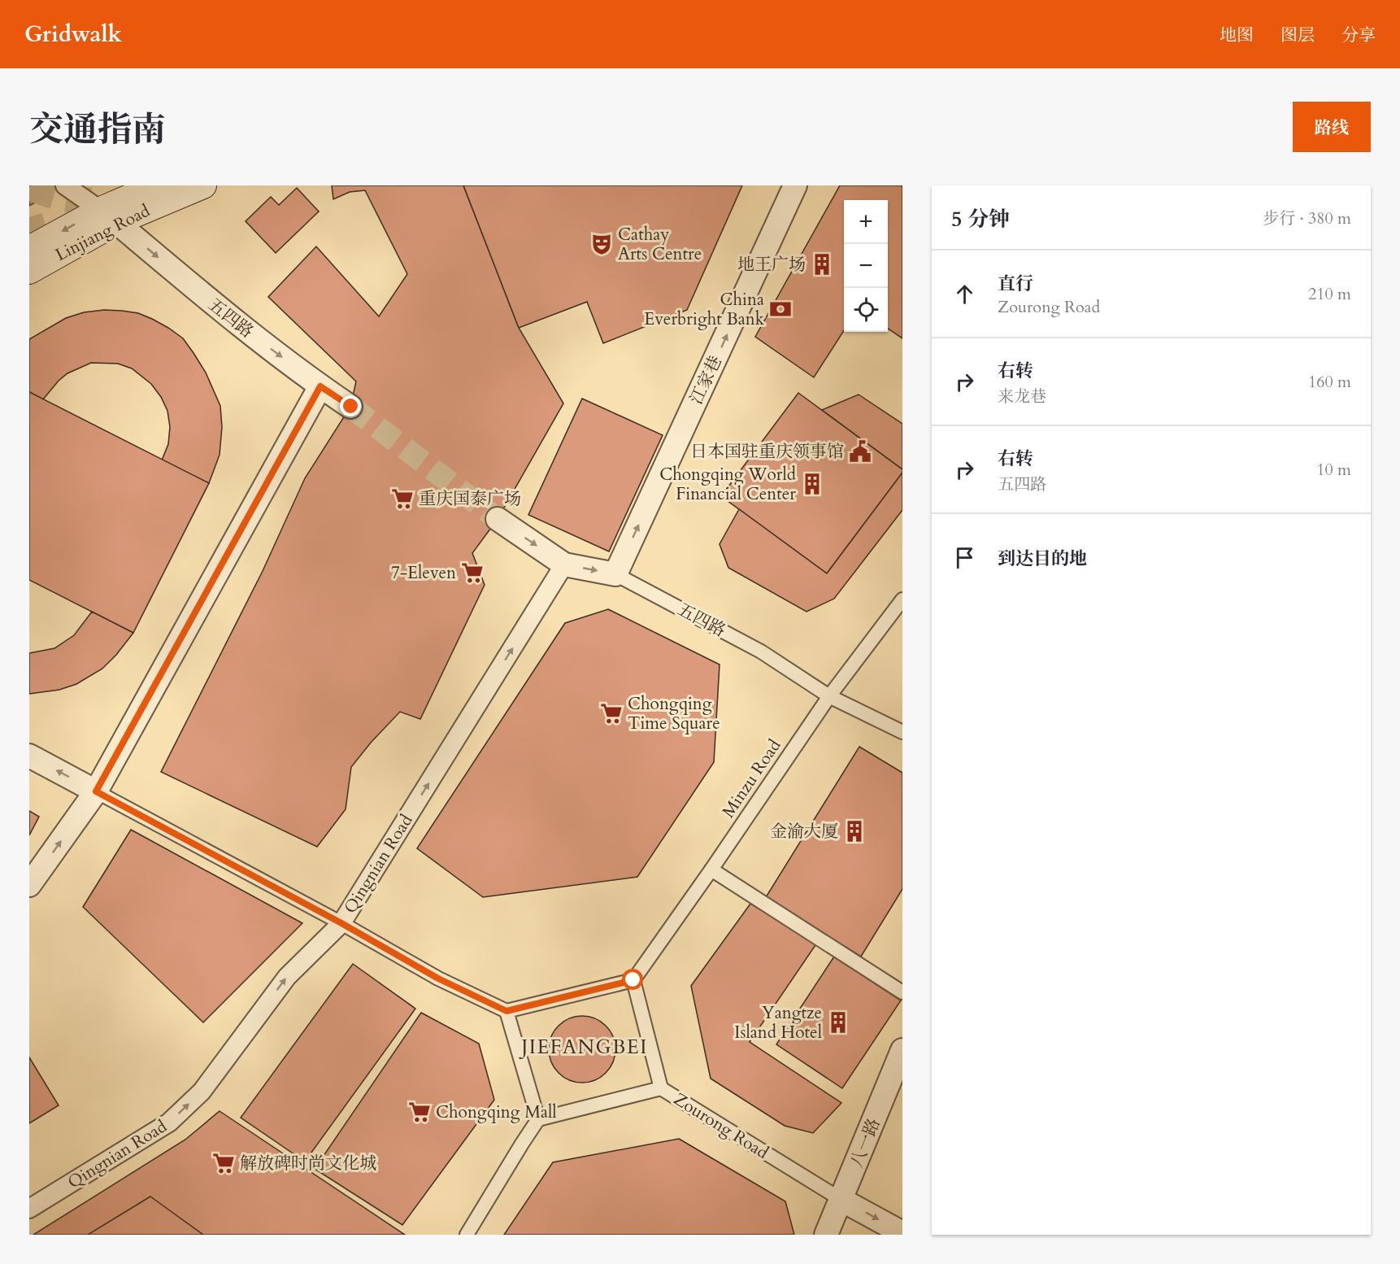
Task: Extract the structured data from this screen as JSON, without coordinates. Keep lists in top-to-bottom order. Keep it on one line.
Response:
{"streets":{"main road":["Linjiang Road"],"street":["五四路","江家巷","Minzu Road","Qingnian Road","Zourong Road","八一路"]},"crossings":[["Linjiang Road","五四路"],["五四路","江家巷"],["五四路","Minzu Road"],["五四路","Qingnian Road"],["Minzu Road","Zourong Road"],["Zourong Road","八一路"]],"one_way":["五四路","江家巷","Qingnian Road"],"districts":["JIEFANGBEI"],"places":{"theatre":["Cathay Arts Centre"],"building":["地王广场","Chongqing World Financial Center","金渝大厦","Yangtze Island Hotel"],"bank":["China Everbright Bank"],"public building":["日本国驻重庆领事馆"],"supermarket":["重庆国泰广场","7-Eleven","Chongqing Time Square","Chongqing Mall","解放碑时尚文化城"]},"page":{"header":"Gridwalk","nav":["地图","图层","分享"],"title":"交通指南","buttons":"路线","heading":["5 分钟","步行 · 380 m"],"map_buttons":["+","−"],"list":[["直行","Zourong Road","210 m"],["右转","来龙巷","160 m"],["右转","五四路","10 m"],"到达目的地"]}}
